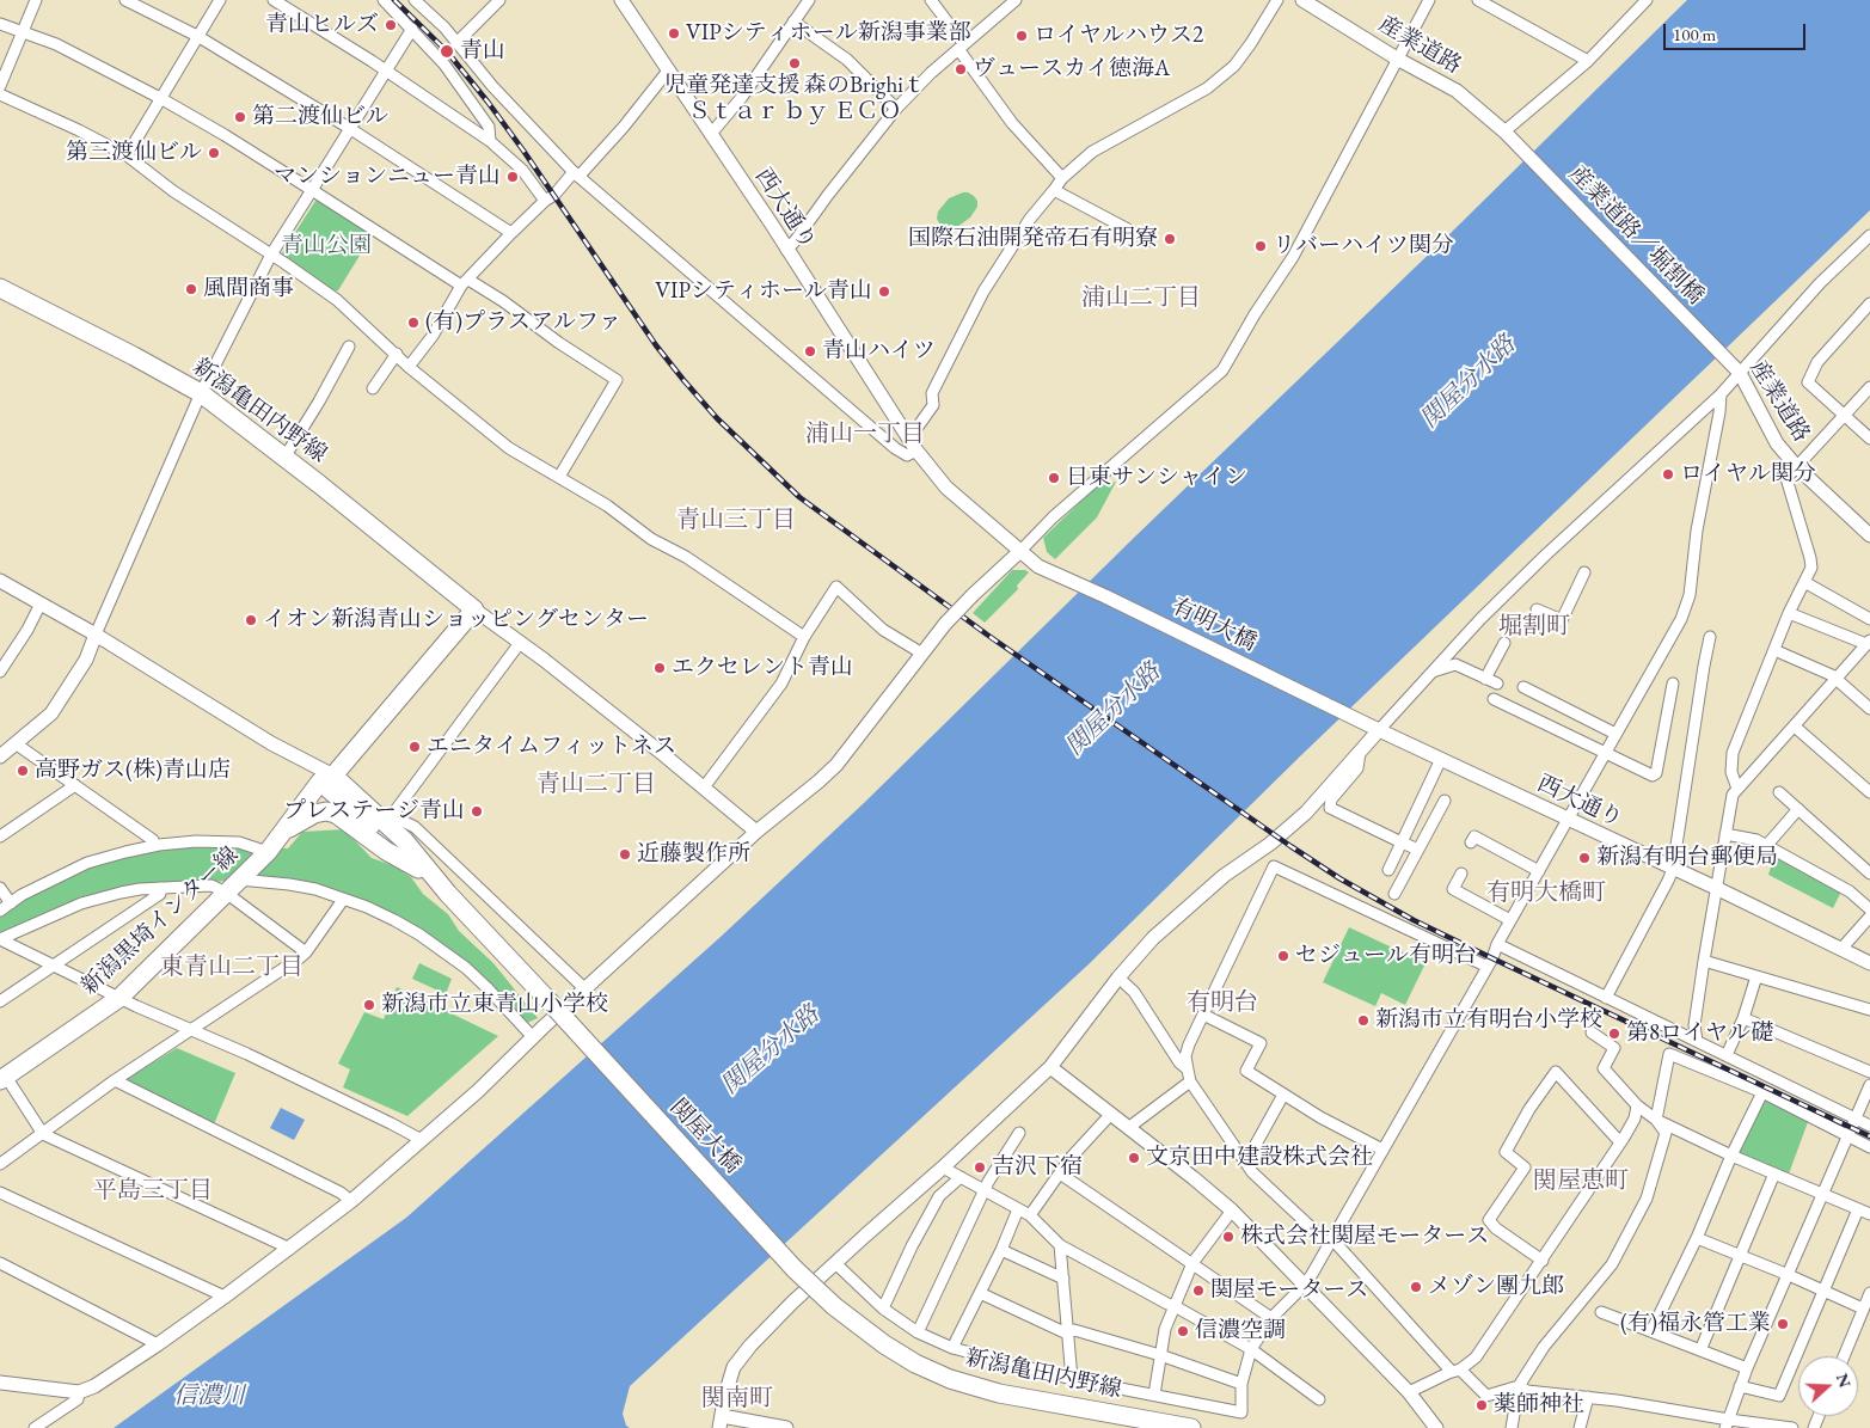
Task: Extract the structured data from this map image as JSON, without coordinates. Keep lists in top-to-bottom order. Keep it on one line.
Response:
{"streets":{"main road":["新潟亀田内野線","新潟黒埼インター線","関屋大橋"],"street":["産業道路","西大通り","産業道路／堀割橋","有明大橋"]},"crossings":[["産業道路","産業道路／堀割橋"],["西大通り","有明大橋"],["新潟亀田内野線","関屋大橋"]],"districts":["浦山二丁目","浦山一丁目","青山三丁目","堀割町","青山二丁目","有明大橋町","東青山二丁目","有明台","関屋恵町","平島三丁目","関南町"],"water":["関屋分水路","信濃川"],"parks":["青山公園"],"places":["青山ヒルズ","VIPシティホール新潟事業部","ロイヤルハウス2","青山","児童発達支援 森のBrighiｔ Ｓｔａｒ ｂｙ ＥＣＯ","ヴュースカイ徳海A","第二渡仙ビル","第三渡仙ビル","マンションニュー青山","国際石油開発帝石有明寮","リバーハイツ関分","風間商事","VIPシティホール青山","(有)プラスアルファ","青山ハイツ","ロイヤル関分","日東サンシャイン","イオン新潟青山ショッピングセンター","エクセレント青山","エニタイムフィットネス","高野ガス(株)青山店","プレステージ青山","近藤製作所","新潟有明台郵便局","セジュール有明台","新潟市立東青山小学校","新潟市立有明台小学校","第8ロイヤル礎","文京田中建設株式会社","吉沢下宿","株式会社関屋モータース","メゾン團九郎","関屋モータース","(有)福永管工業","信濃空調","薬師神社"],"scale_bar":"100 m","north":"right"}
